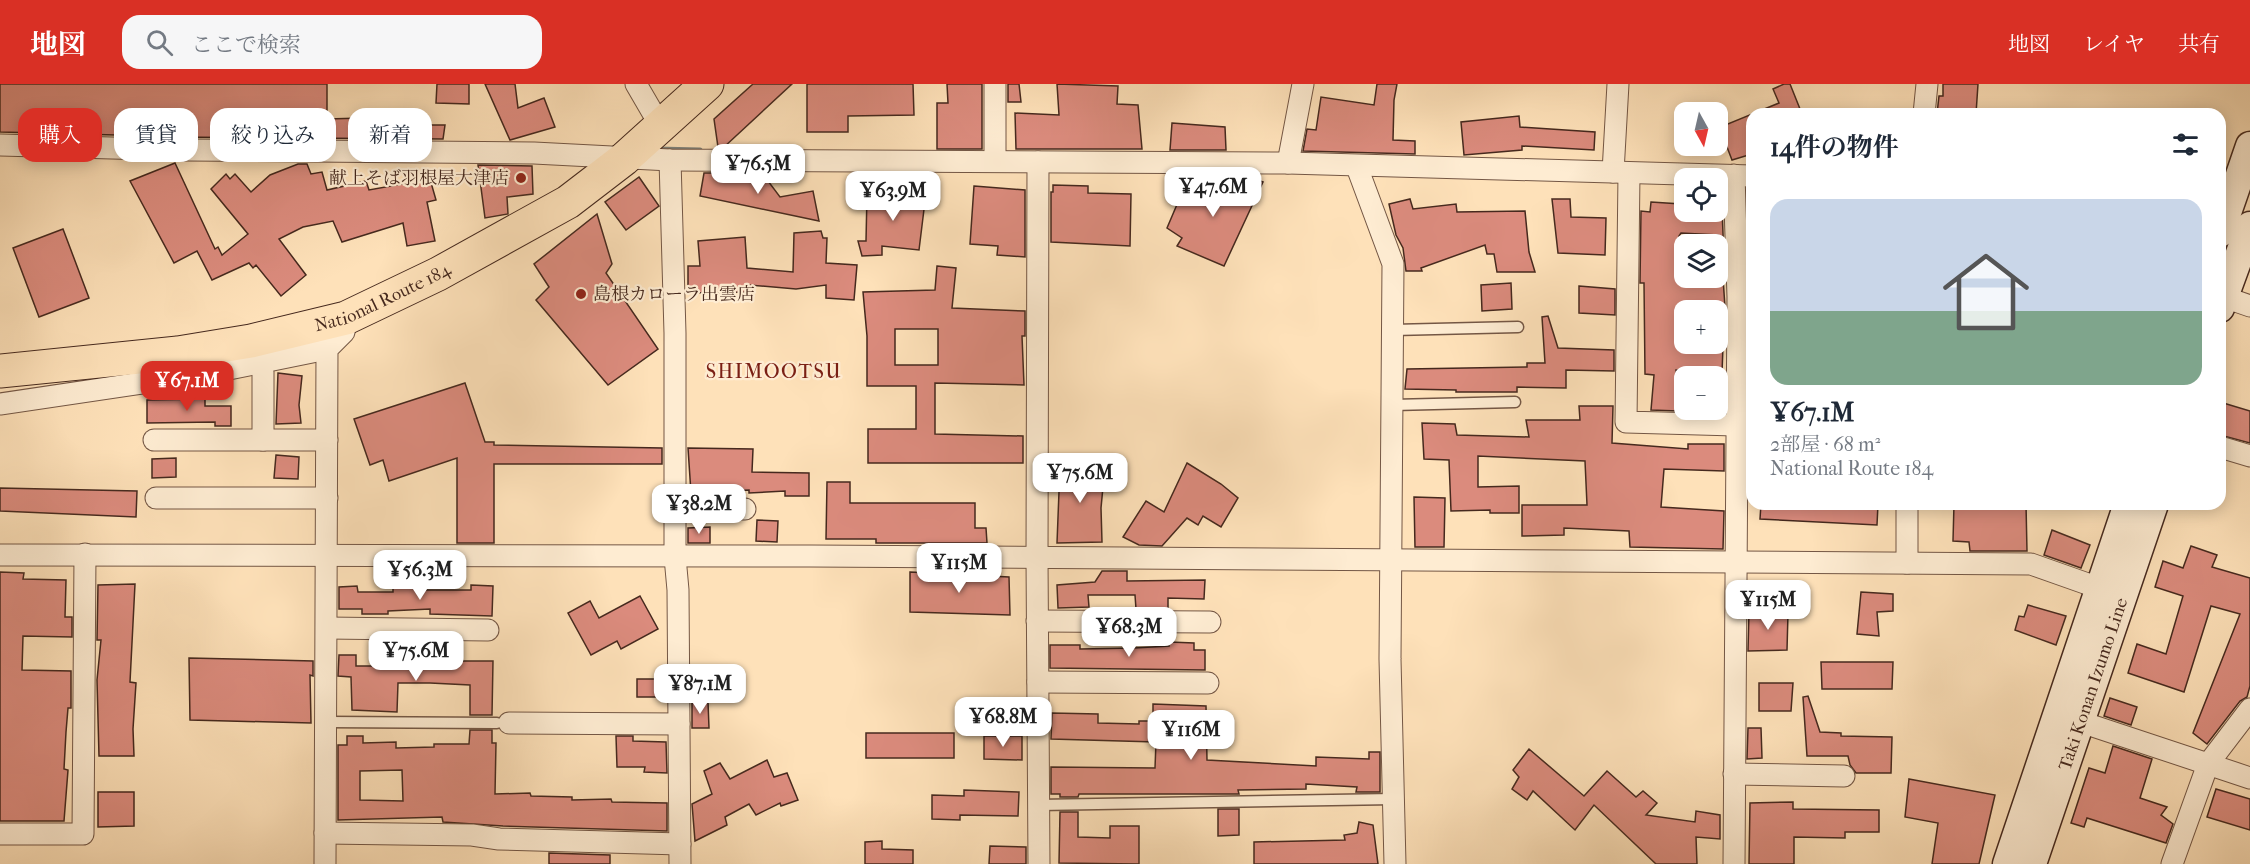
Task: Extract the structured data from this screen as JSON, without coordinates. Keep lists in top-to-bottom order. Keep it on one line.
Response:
{"streets":{"highway":["National Route 184"],"main road":["Taki Konan Izumo Line"]},"districts":["SHIMOOTSU"],"places":["献上そば羽根屋大津店","島根カローラ出雲店"],"north":"bottom","page":{"header":"地図","search":"ここで検索","nav":["地図","レイヤ","共有"],"map_buttons":["+","−"],"chip":["購入","賃貸","絞り込み","新着"],"heading":"14件の物件","price":["¥76.5M","¥47.6M","¥63.9M","¥67.1M","¥75.6M","¥38.2M","¥115M","¥56.3M","¥115M","¥68.3M","¥75.6M","¥87.1M","¥68.8M","¥116M"],"list":[{"name":"¥67.1M","note":"2部屋 · 68 m² · National Route 184"}]}}
